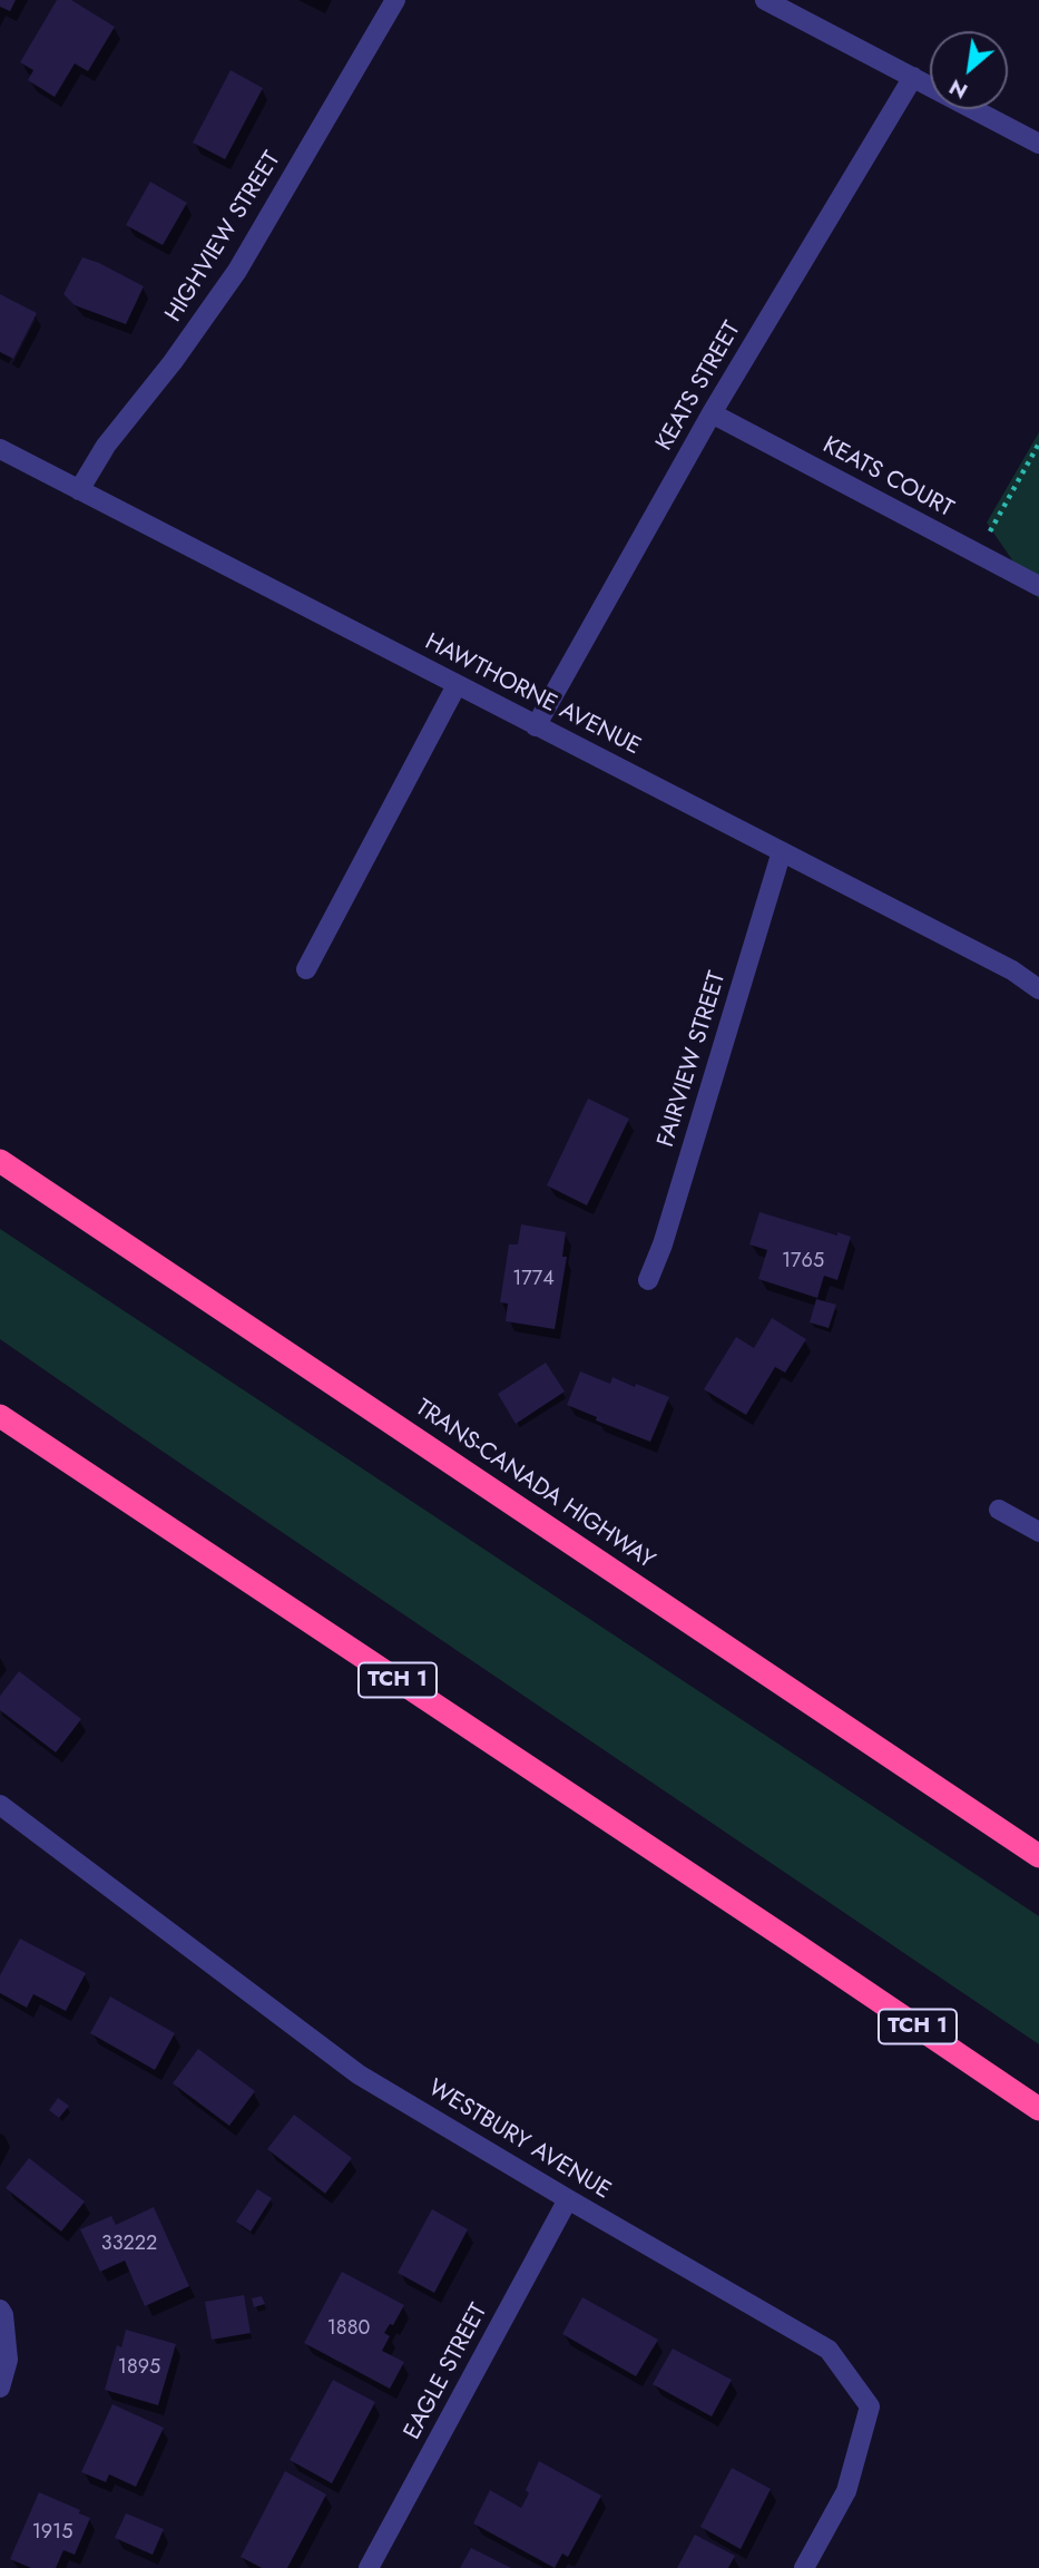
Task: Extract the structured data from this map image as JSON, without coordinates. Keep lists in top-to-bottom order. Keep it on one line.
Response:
{"streets":{"highway":["TRANS-CANADA HIGHWAY","TCH 1"],"street":["HIGHVIEW STREET","KEATS STREET","KEATS COURT","HAWTHORNE AVENUE","FAIRVIEW STREET","WESTBURY AVENUE","EAGLE STREET"]},"crossings":[["HIGHVIEW STREET","HAWTHORNE AVENUE"],["KEATS STREET","KEATS COURT"],["KEATS STREET","HAWTHORNE AVENUE"],["HAWTHORNE AVENUE","FAIRVIEW STREET"],["WESTBURY AVENUE","EAGLE STREET"]],"house_numbers":["1765","1774","33222","1880","1895","1915"],"north":"bottom left"}
